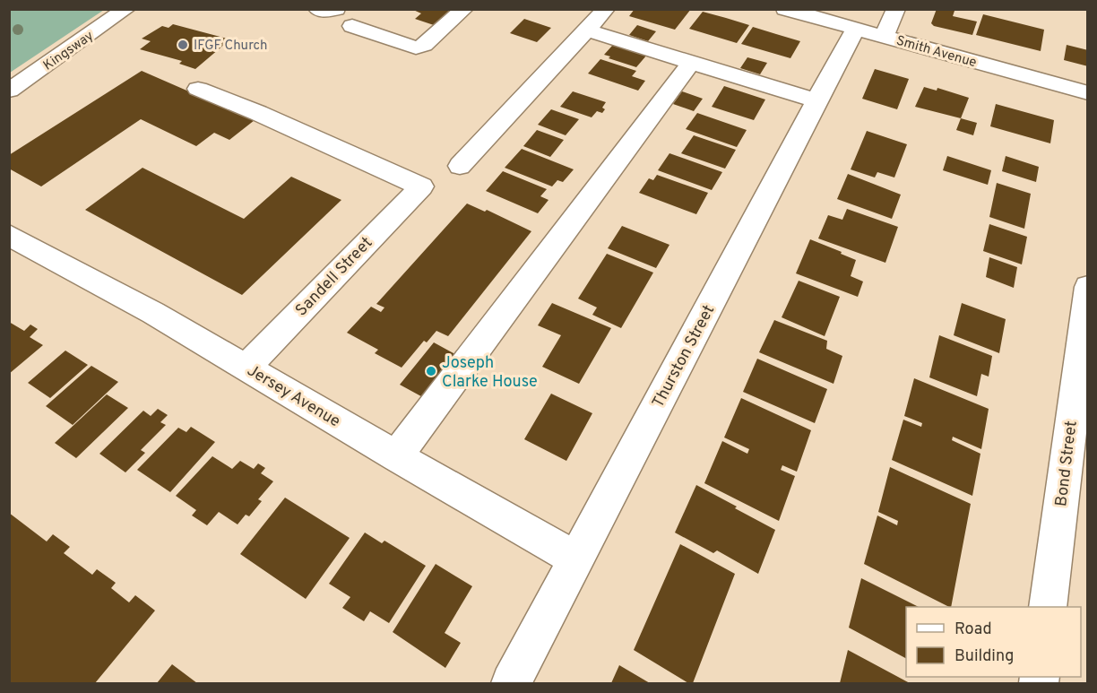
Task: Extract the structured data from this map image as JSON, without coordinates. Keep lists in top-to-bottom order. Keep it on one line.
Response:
{"streets":{"street":["Kingsway","Smith Avenue","Sandell Street","Thurston Street","Jersey Avenue","Bond Street"]},"crossings":[["Smith Avenue","Thurston Street"],["Sandell Street","Jersey Avenue"],["Thurston Street","Jersey Avenue"]],"places":["IFGF Church","Joseph Clarke House"],"legend":["Road","Building"]}
